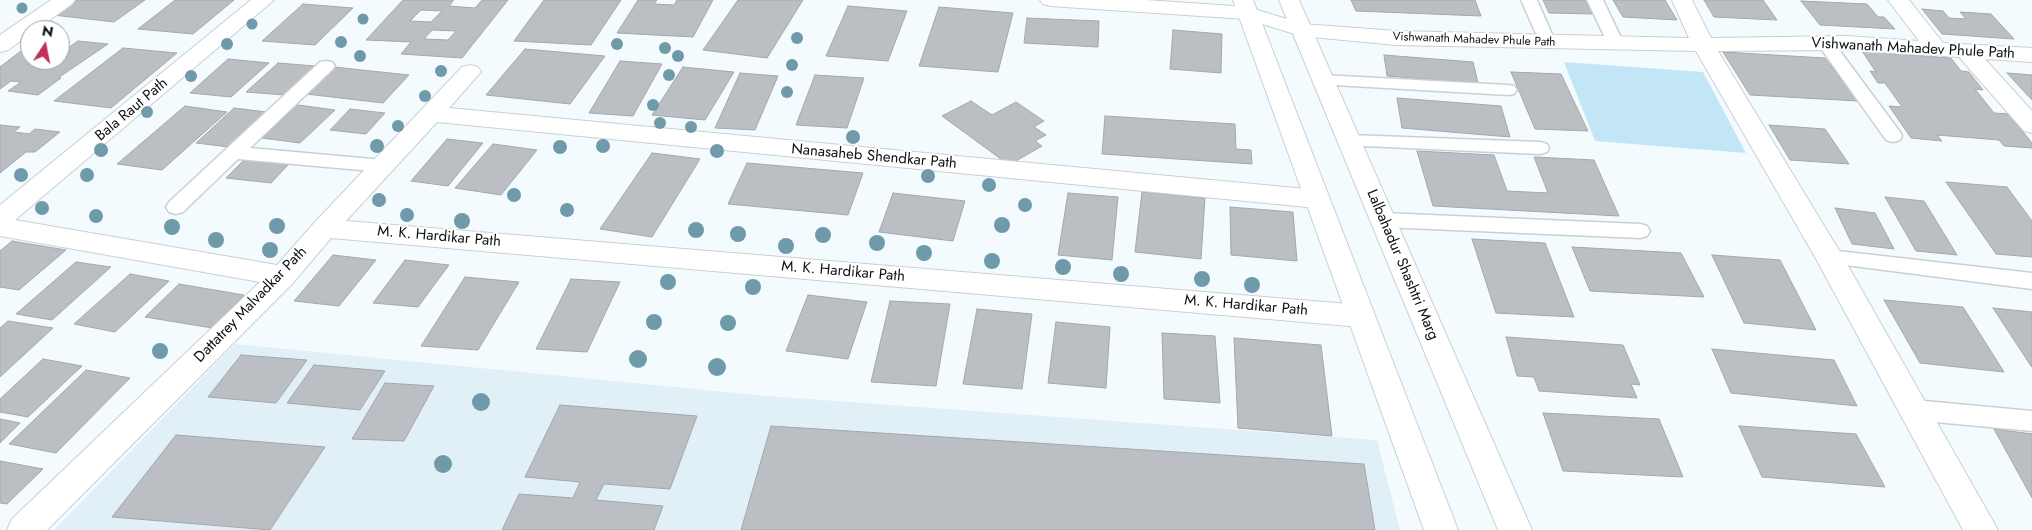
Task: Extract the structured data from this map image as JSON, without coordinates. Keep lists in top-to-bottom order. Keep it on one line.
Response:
{"streets":{"street":["Vishwanath Mahadev Phule Path","Bala Raut Path","Nanasaheb Shendkar Path","M. K. Hardikar Path","Lalbahadur Shashtri Marg","Dattatrey Malvadkar Path"]},"crossings":[["Vishwanath Mahadev Phule Path","Lalbahadur Shashtri Marg"],["Nanasaheb Shendkar Path","Dattatrey Malvadkar Path"],["M. K. Hardikar Path","Dattatrey Malvadkar Path"]],"north":"top"}
